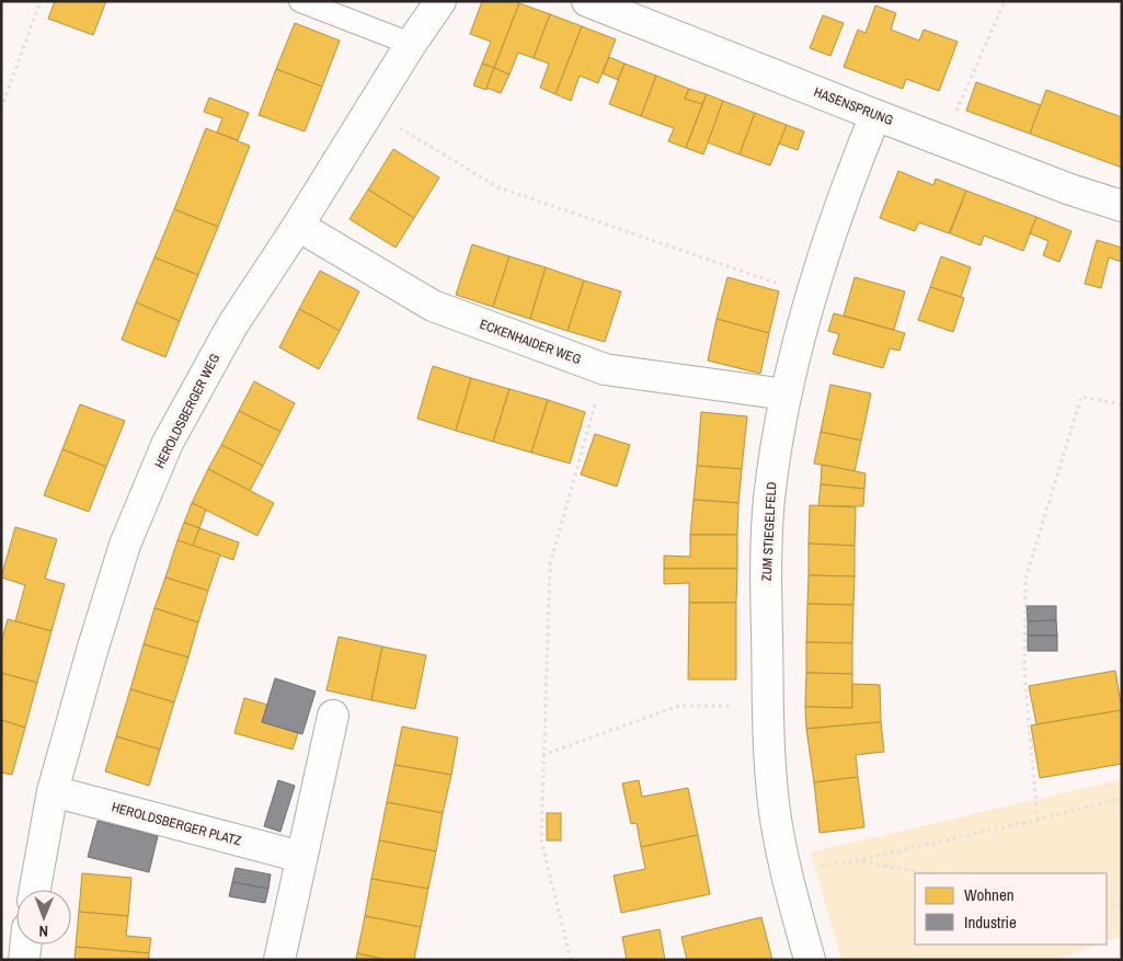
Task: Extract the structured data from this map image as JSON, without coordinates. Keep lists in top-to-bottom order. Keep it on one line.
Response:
{"streets":{"street":["HASENSPRUNG","ECKENHAIDER WEG","HEROLDSBERGER WEG","ZUM STIEGELFELD","HEROLDSBERGER PLATZ"]},"crossings":[["HASENSPRUNG","ZUM STIEGELFELD"],["ECKENHAIDER WEG","HEROLDSBERGER WEG"],["ECKENHAIDER WEG","ZUM STIEGELFELD"],["HEROLDSBERGER WEG","HEROLDSBERGER PLATZ"]],"legend":["Wohnen","Industrie"],"north":"bottom"}
